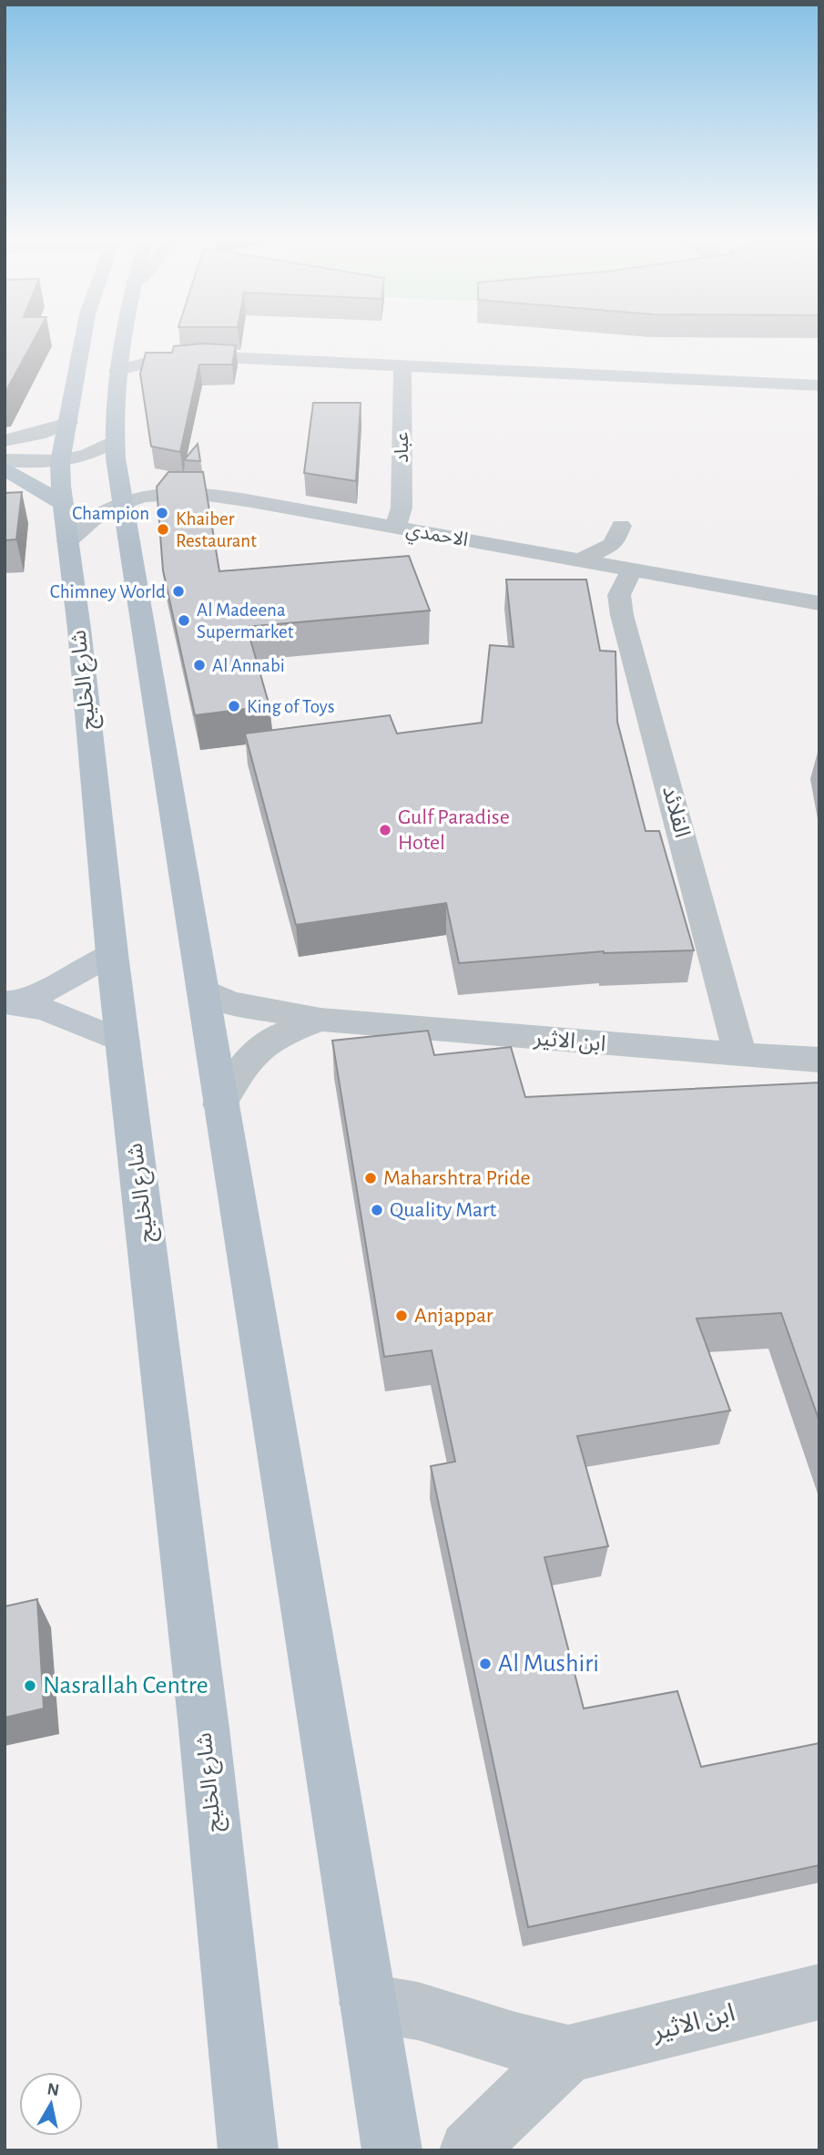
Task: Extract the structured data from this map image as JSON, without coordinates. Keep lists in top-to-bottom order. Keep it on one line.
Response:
{"streets":{"main road":["شارع الخليج"],"street":["عباد","الاحمدي","القلائد","ابن الاثير"]},"crossings":[["عباد","الاحمدي"],["الاحمدي","شارع الخليج"],["الاحمدي","القلائد"],["القلائد","ابن الاثير"]],"places":["Champion","Khaiber Restaurant","Chimney World","Al Madeena Supermarket","Al Annabi","King of Toys","Gulf Paradise Hotel","Maharshtra Pride","Quality Mart","Anjappar","Al Mushiri","Nasrallah Centre"],"north":"top"}
